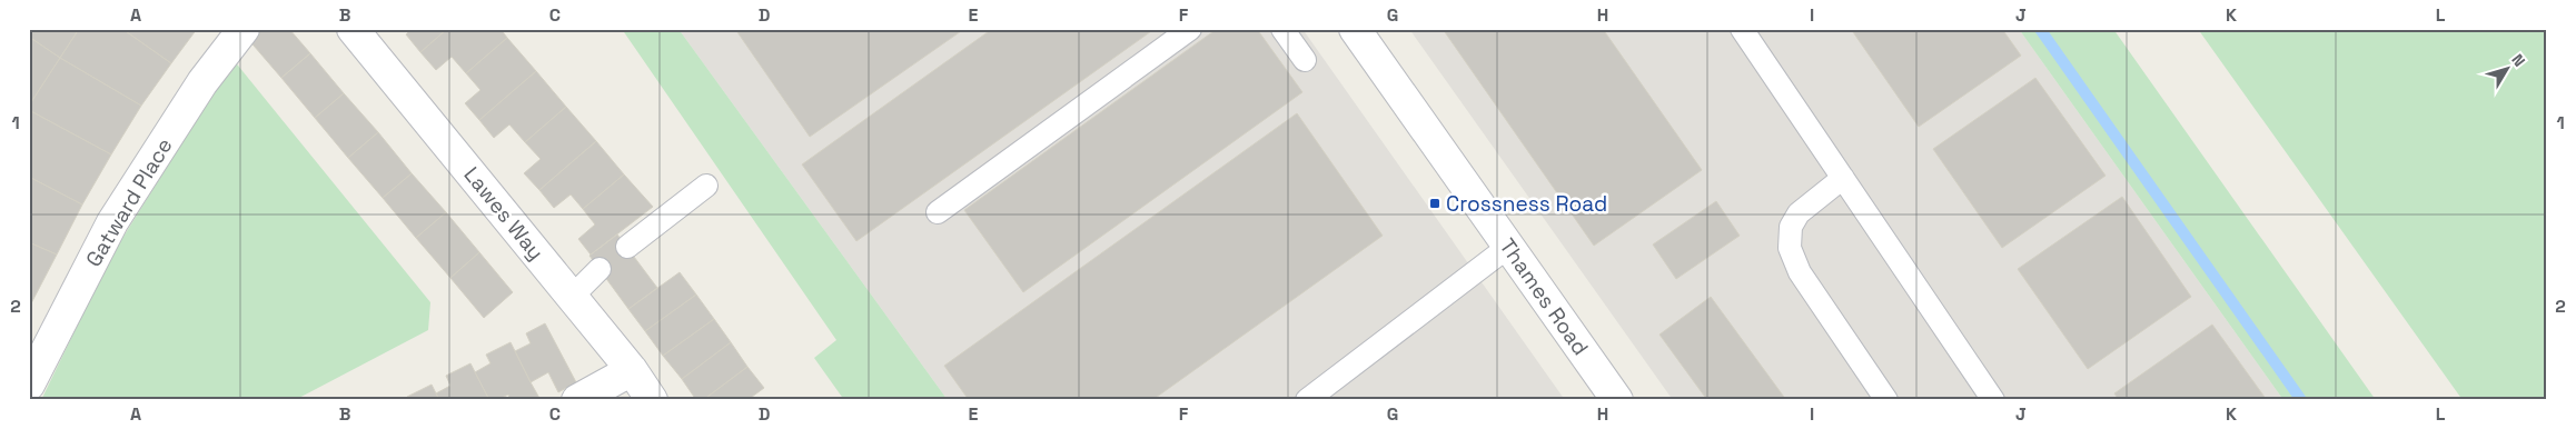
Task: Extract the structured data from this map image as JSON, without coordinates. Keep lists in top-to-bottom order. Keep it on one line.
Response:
{"streets":{"street":["Gatward Place","Lawes Way","Thames Road"]},"places":{"transit":["Crossness Road"]},"north":"top right","grid":{"columns":["A","B","C","D","E","F","G","H","I","J","K","L"],"rows":["1","2"]}}
